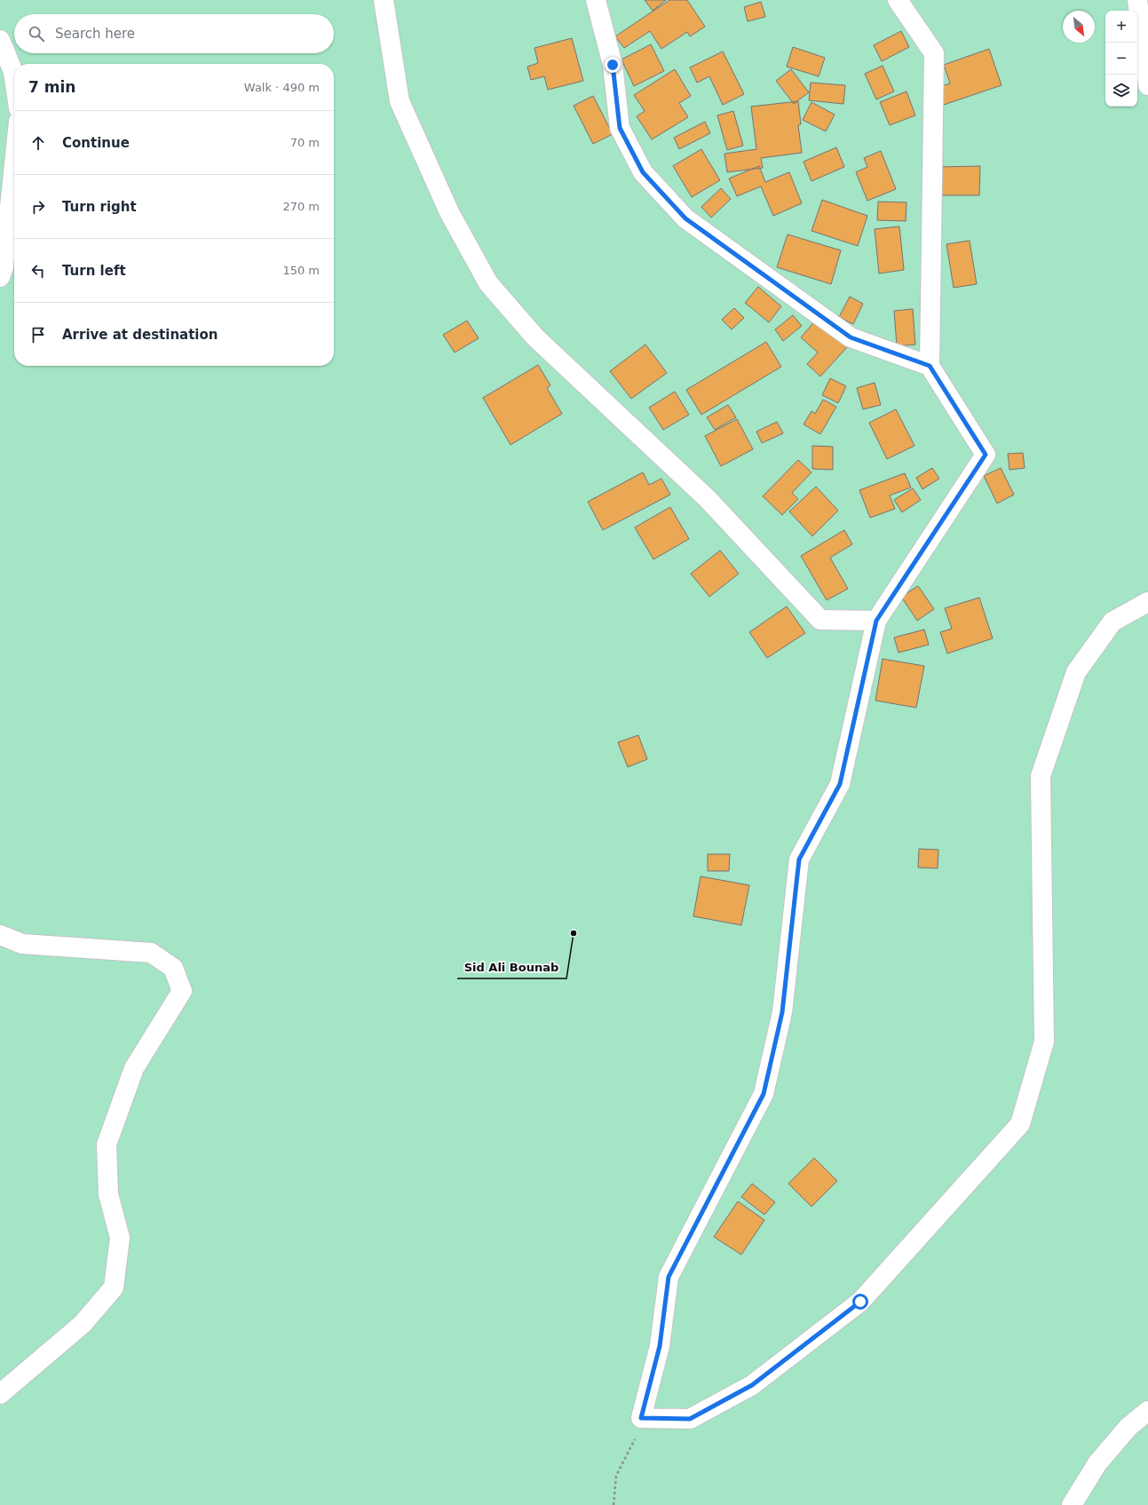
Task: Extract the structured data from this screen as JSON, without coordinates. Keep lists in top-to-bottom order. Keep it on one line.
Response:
{"places":["Sid Ali Bounab"],"north":"bottom right","page":{"map_buttons":["+","−"],"search":"Search here","heading":["7 min","Walk · 490 m"],"list":[["Continue","70 m"],["Turn right","270 m"],["Turn left","150 m"],"Arrive at destination"]}}
